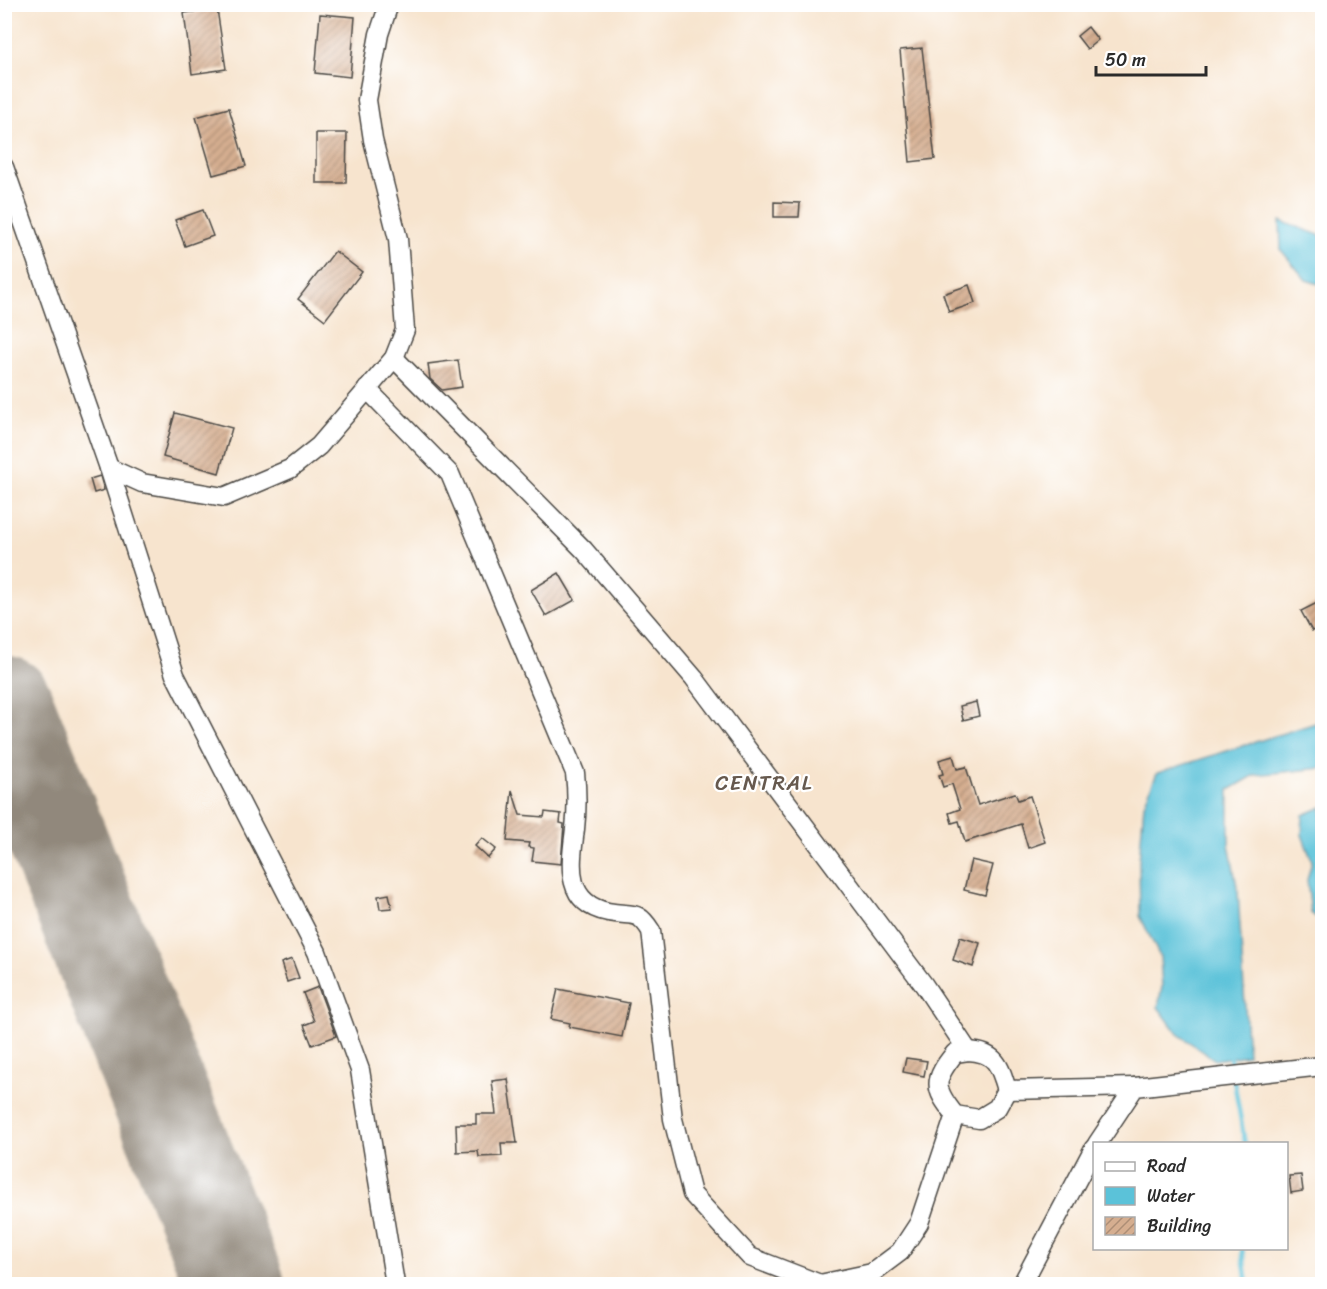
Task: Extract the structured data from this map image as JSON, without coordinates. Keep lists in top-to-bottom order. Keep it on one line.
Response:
{"districts":["CENTRAL"],"legend":["Road","Water","Building"],"scale_bar":"50 m"}
